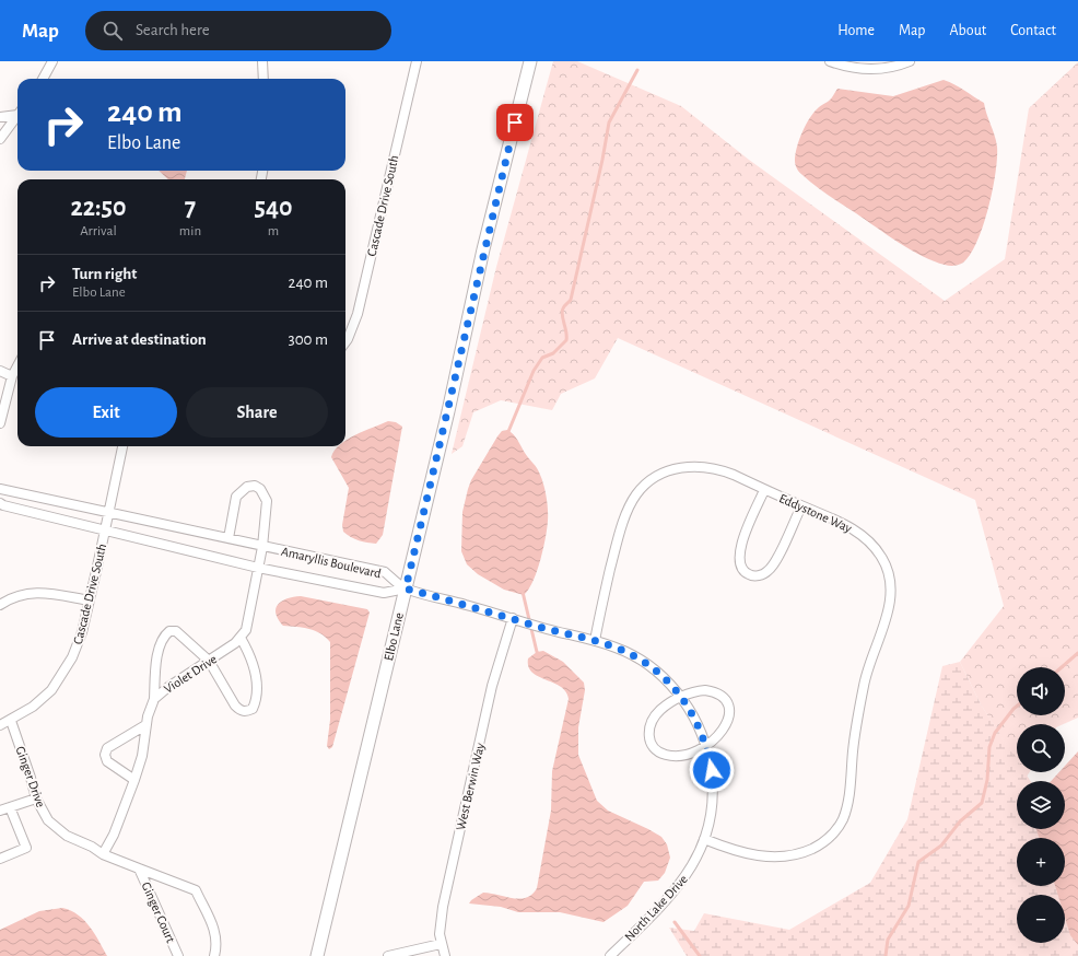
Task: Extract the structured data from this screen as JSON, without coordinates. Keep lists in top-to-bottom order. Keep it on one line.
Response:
{"streets":{"street":["Cascade Drive South","Eddystone Way","Amaryllis Boulevard","Elbo Lane","Violet Drive","Ginger Drive","West Berwin Way","North Lake Drive","Ginger Court"]},"crossings":[["Cascade Drive South","Amaryllis Boulevard"],["Cascade Drive South","Ginger Drive"],["Eddystone Way","North Lake Drive"],["Amaryllis Boulevard","Elbo Lane"],["Amaryllis Boulevard","North Lake Drive"],["Elbo Lane","North Lake Drive"],["Violet Drive","Ginger Drive"],["Violet Drive","Ginger Court"],["Ginger Drive","Ginger Court"],["West Berwin Way","North Lake Drive"]],"page":{"header":"Map","search":"Search here","nav":["Home","Map","About","Contact"],"turn":["240 m","Elbo Lane"],"eta":["22:50","Arrival","7","min","540","m"],"list":[{"name":"Turn right","note":"Elbo Lane","value":"240 m"},{"name":"Arrive at destination","value":"300 m"}],"buttons":["Exit","Share"],"map_buttons":["+","−"]}}
